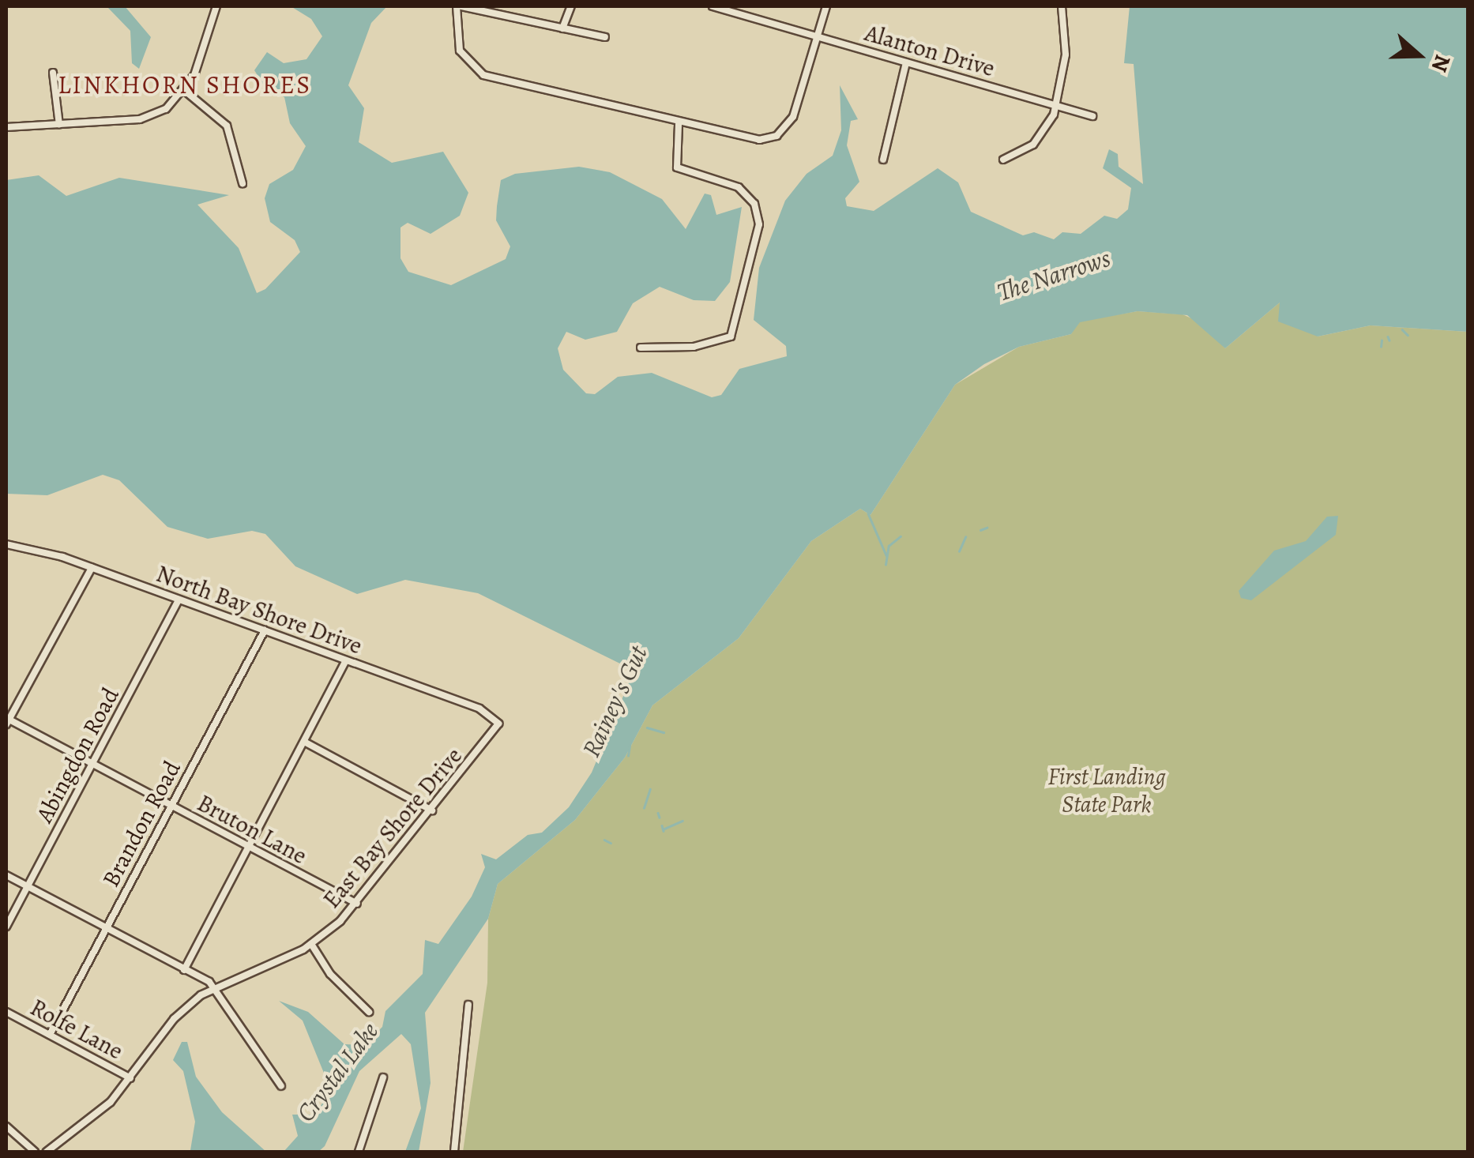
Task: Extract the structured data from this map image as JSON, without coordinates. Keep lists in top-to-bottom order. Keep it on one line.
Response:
{"streets":{"street":["Alanton Drive","North Bay Shore Drive","Abingdon Road","Brandon Road","East Bay Shore Drive","Bruton Lane","Rolfe Lane"]},"crossings":[["North Bay Shore Drive","Abingdon Road"],["North Bay Shore Drive","Brandon Road"],["North Bay Shore Drive","East Bay Shore Drive"],["Abingdon Road","Bruton Lane"],["Brandon Road","Bruton Lane"],["Brandon Road","Rolfe Lane"],["East Bay Shore Drive","Bruton Lane"],["East Bay Shore Drive","Rolfe Lane"]],"districts":["LINKHORN SHORES"],"water":["The Narrows","Rainey's Gut","Crystal Lake"],"parks":["First Landing State Park"],"north":"right"}
